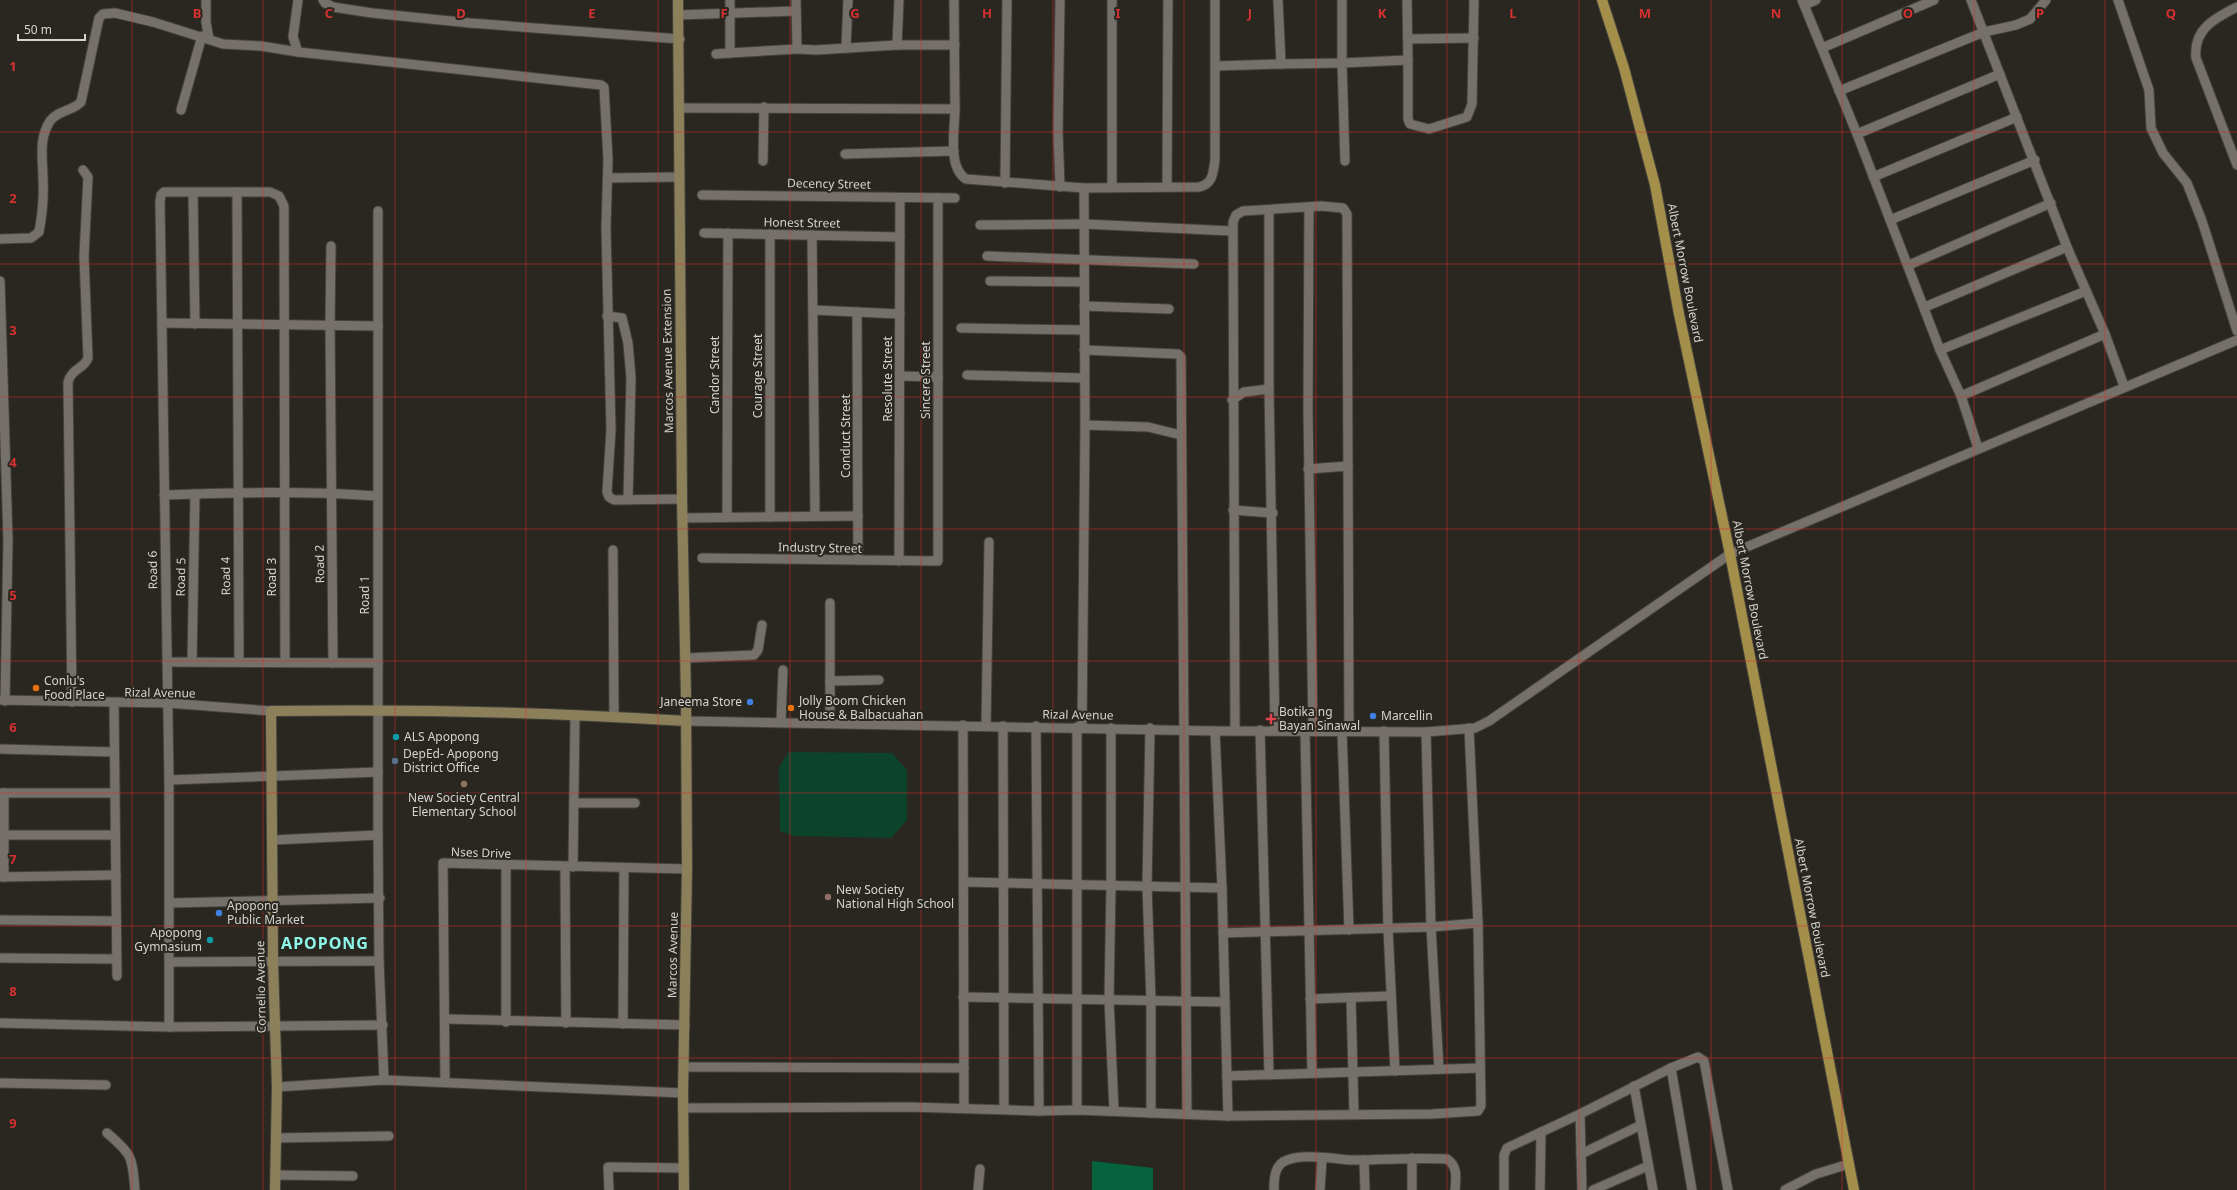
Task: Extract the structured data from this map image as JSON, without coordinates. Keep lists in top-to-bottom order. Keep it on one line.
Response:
{"streets":{"main road":["Albert Morrow Boulevard"],"street":["Decency Street","Honest Street","Marcos Avenue Extension","Candor Street","Courage Street","Resolute Street","Sincere Street","Conduct Street","Industry Street","Road 2","Road 6","Road 4","Road 5","Road 3","Road 1","Rizal Avenue","Nses Drive","Marcos Avenue","Cornelio Avenue"]},"crossings":[["Decency Street","Resolute Street"],["Decency Street","Sincere Street"],["Honest Street","Candor Street"],["Honest Street","Courage Street"],["Honest Street","Resolute Street"],["Albert Morrow Boulevard","Rizal Avenue"],["Marcos Avenue Extension","Rizal Avenue"],["Marcos Avenue Extension","Marcos Avenue"],["Resolute Street","Industry Street"],["Sincere Street","Industry Street"],["Conduct Street","Industry Street"],["Road 6","Rizal Avenue"],["Road 4","Road 3"],["Rizal Avenue","Marcos Avenue"],["Rizal Avenue","Cornelio Avenue"],["Nses Drive","Marcos Avenue"]],"districts":["APOPONG"],"places":{"other":["Conlu's Food Place","Janeema Store","Jolly Boom Chicken House & Balbacuahan","Marcellin","ALS Apopong","DepEd- Apopong District Office","New Society Central Elementary School","New Society National High School","Apopong Public Market","Apopong Gymnasium"],"health":["Botika ng Bayan Sinawal"]},"scale_bar":"50 m","grid":{"columns":["B","C","D","E","F","G","H","I","J","K","L","M","N","O","P","Q"],"rows":["1","2","3","4","5","6","7","8","9"]}}
